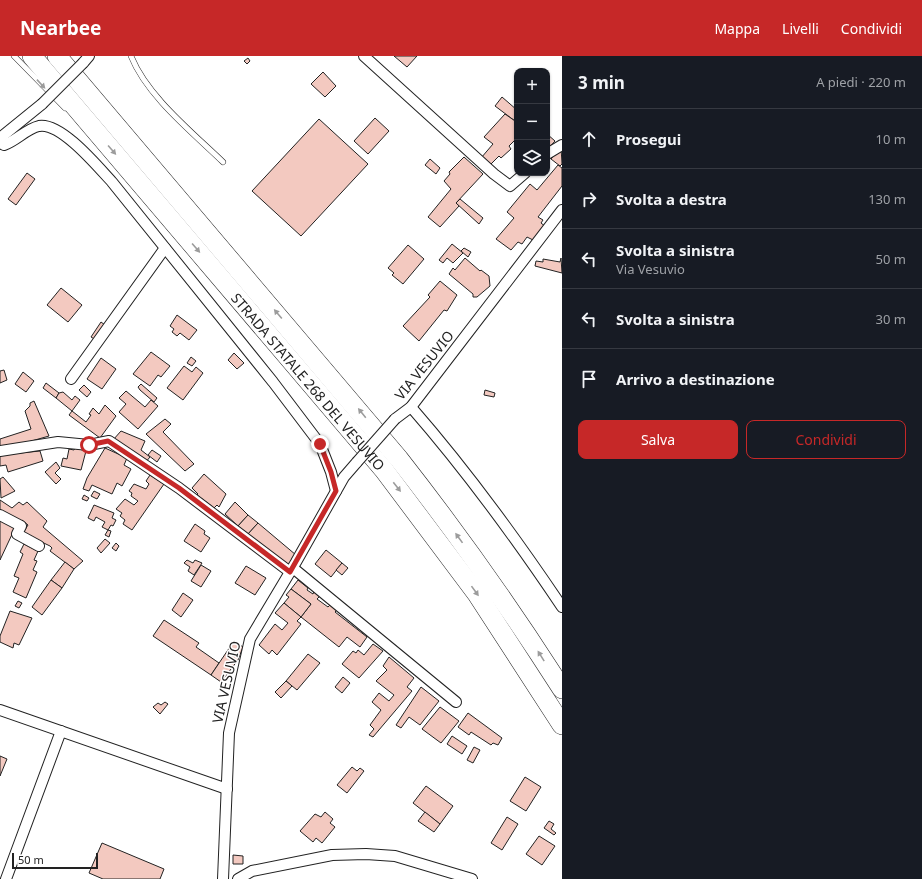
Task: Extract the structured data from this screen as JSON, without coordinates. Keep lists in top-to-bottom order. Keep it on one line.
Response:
{"streets":{"highway":["STRADA STATALE 268 DEL VESUVIO"],"street":["VIA VESUVIO"]},"scale_bar":"50 m","page":{"header":"Nearbee","nav":["Mappa","Livelli","Condividi"],"heading":["3 min","A piedi · 220 m"],"map_buttons":["+","−"],"list":[["Prosegui","10 m"],["Svolta a destra","130 m"],["Svolta a sinistra","Via Vesuvio","50 m"],["Svolta a sinistra","30 m"],"Arrivo a destinazione"],"buttons":["Salva","Condividi"],"scale":"50 m"}}
